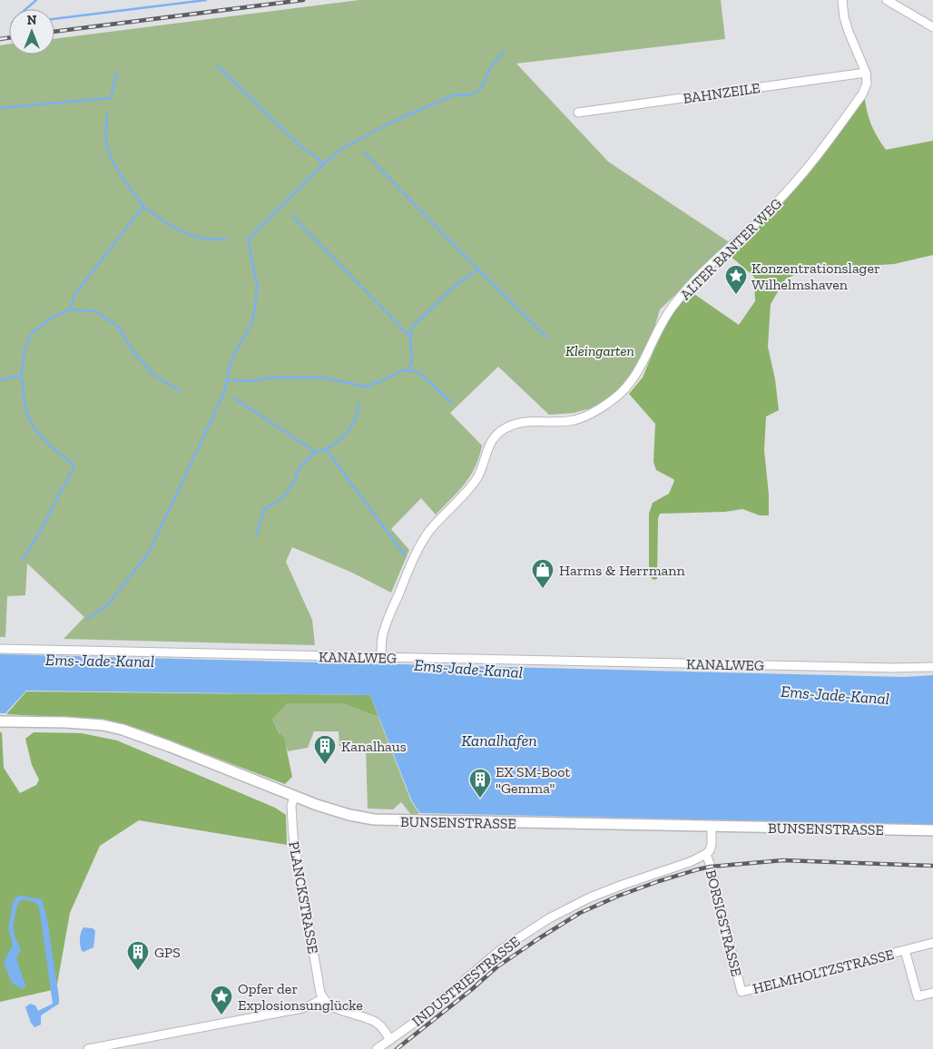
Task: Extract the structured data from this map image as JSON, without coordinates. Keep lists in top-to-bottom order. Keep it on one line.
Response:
{"streets":{"street":["BAHNZEILE","ALTER BANTER WEG","KANALWEG","BUNSENSTRASSE","PLANCKSTRASSE","BORSIGSTRASSE","HELMHOLTZSTRASSE","INDUSTRIESTRASSE"]},"crossings":[["BAHNZEILE","ALTER BANTER WEG"],["ALTER BANTER WEG","KANALWEG"],["BUNSENSTRASSE","PLANCKSTRASSE"],["BORSIGSTRASSE","HELMHOLTZSTRASSE"],["BORSIGSTRASSE","INDUSTRIESTRASSE"]],"water":["Ems-Jade-Kanal","Kanalhafen"],"parks":["Kleingarten"],"places":{"place":["Konzentrationslager Wilhelmshaven","Opfer der Explosionsunglücke"],"shop":["Harms & Herrmann"],"building":["Kanalhaus","EX SM-Boot \"Gemma\"","GPS"]},"north":"top"}
